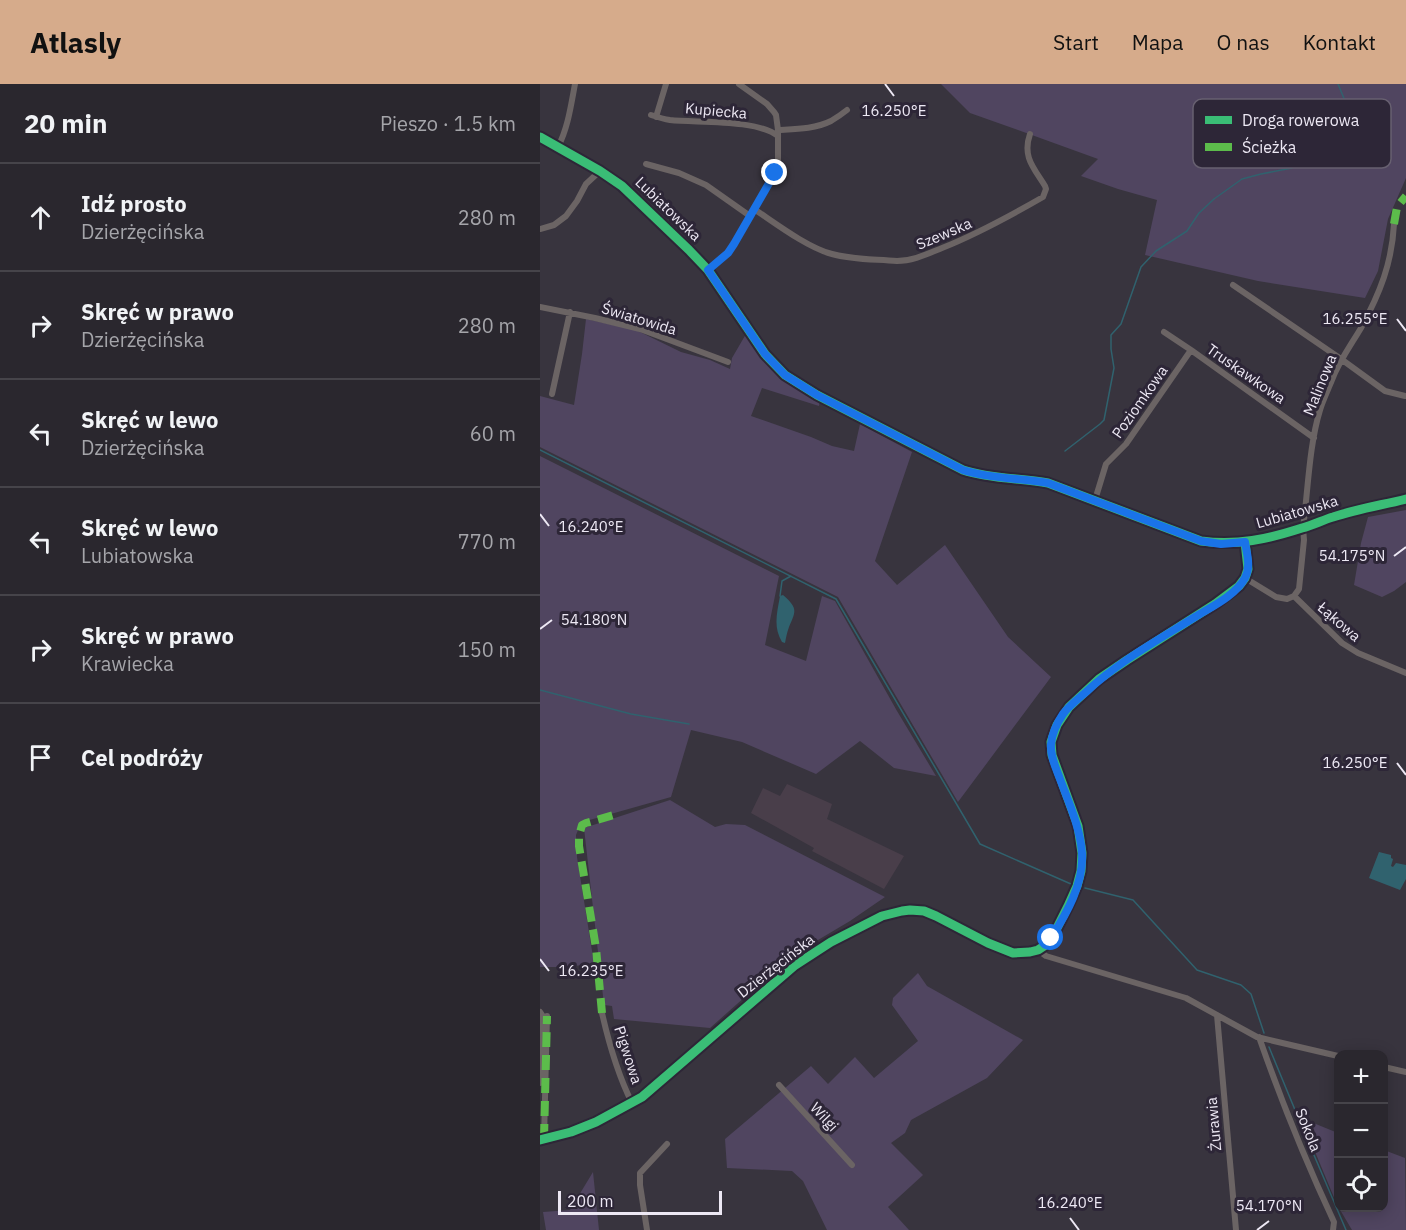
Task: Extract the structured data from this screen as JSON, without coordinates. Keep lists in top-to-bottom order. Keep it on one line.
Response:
{"streets":{"street":["Kupiecka","Lubiatowska","Szewska","Światowida","Truskawkowa","Malinowa","Poziomkowa","Łąkowa","Dzierżęcińska","Pigwowa","Wilgi","Żurawia","Sokola"]},"crossings":[["Lubiatowska","Malinowa"],["Lubiatowska","Poziomkowa"],["Truskawkowa","Malinowa"],["Truskawkowa","Poziomkowa"],["Dzierżęcińska","Pigwowa"]],"legend":["Droga rowerowa","Ścieżka"],"scale_bar":"200 m","page":{"header":"Atlasly","nav":["Start","Mapa","O nas","Kontakt"],"heading":["20 min","Pieszo · 1.5 km"],"list":[["Idź prosto","Dzierżęcińska","280 m"],["Skręć w prawo","Dzierżęcińska","280 m"],["Skręć w lewo","Dzierżęcińska","60 m"],["Skręć w lewo","Lubiatowska","770 m"],["Skręć w prawo","Krawiecka","150 m"],"Cel podróży"],"map_buttons":["+","−"],"scale":"200 m"},"coordinates":["16.250°E","16.255°E","16.240°E","54.175°N","54.180°N","16.235°E","54.170°N"]}
